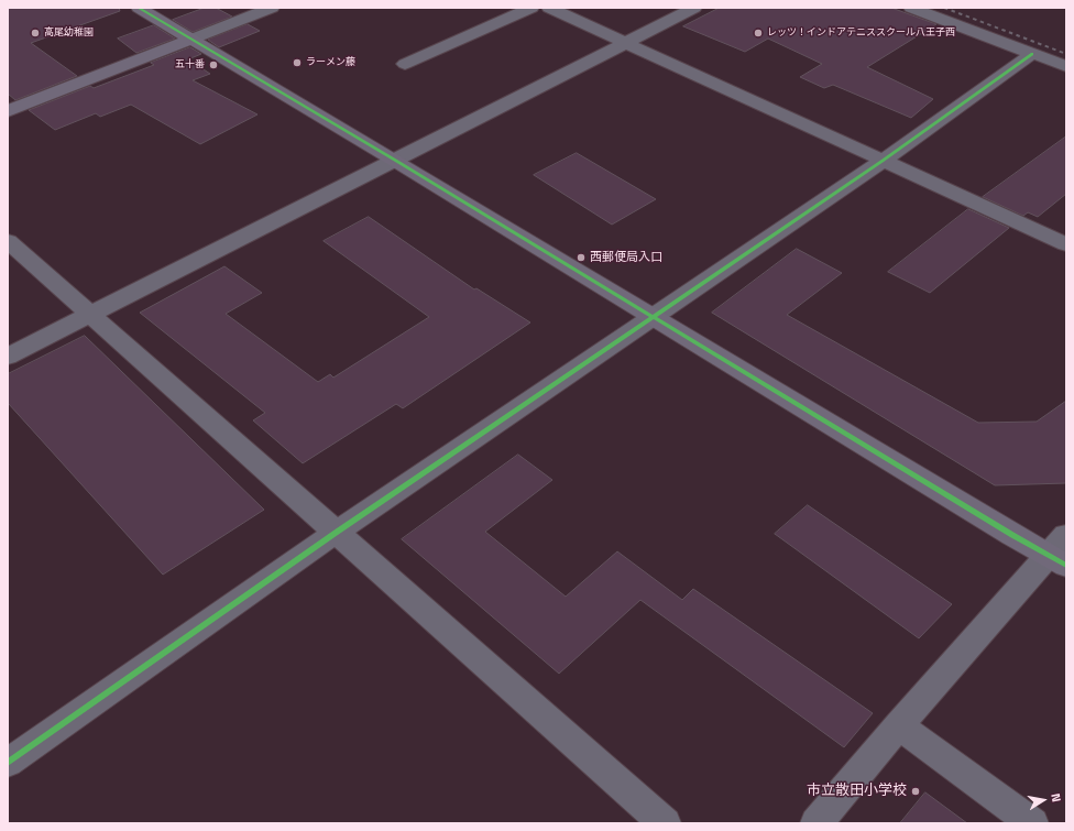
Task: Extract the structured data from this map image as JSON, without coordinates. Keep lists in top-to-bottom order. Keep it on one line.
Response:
{"places":["高尾幼稚園","レッツ！インドアテニススクール八王子西","ラーメン藤","五十番","西郵便局入口","市立散田小学校"],"north":"right"}
